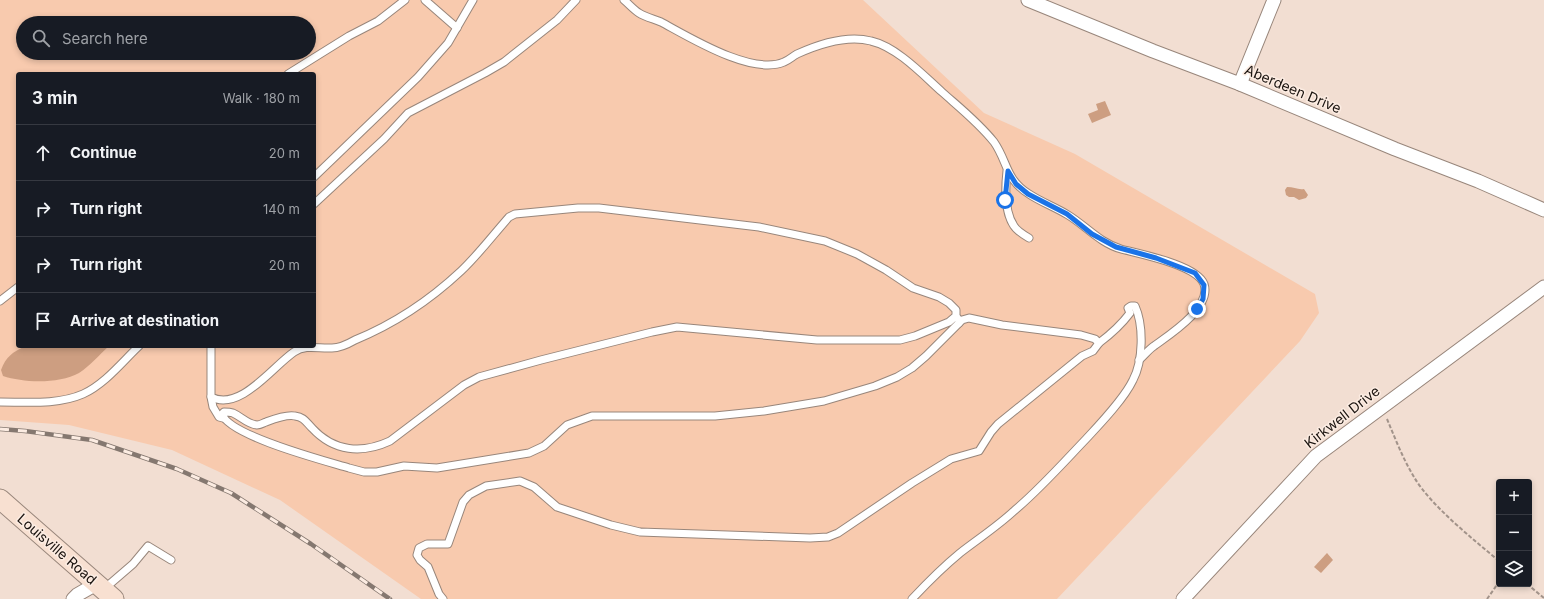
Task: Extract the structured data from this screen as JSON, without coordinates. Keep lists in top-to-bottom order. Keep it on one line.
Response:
{"streets":{"main road":["Louisville Road"],"street":["Aberdeen Drive","Kirkwell Drive"]},"page":{"search":"Search here","heading":["3 min","Walk · 180 m"],"list":[["Continue","20 m"],["Turn right","140 m"],["Turn right","20 m"],"Arrive at destination"],"map_buttons":["+","−"]}}
